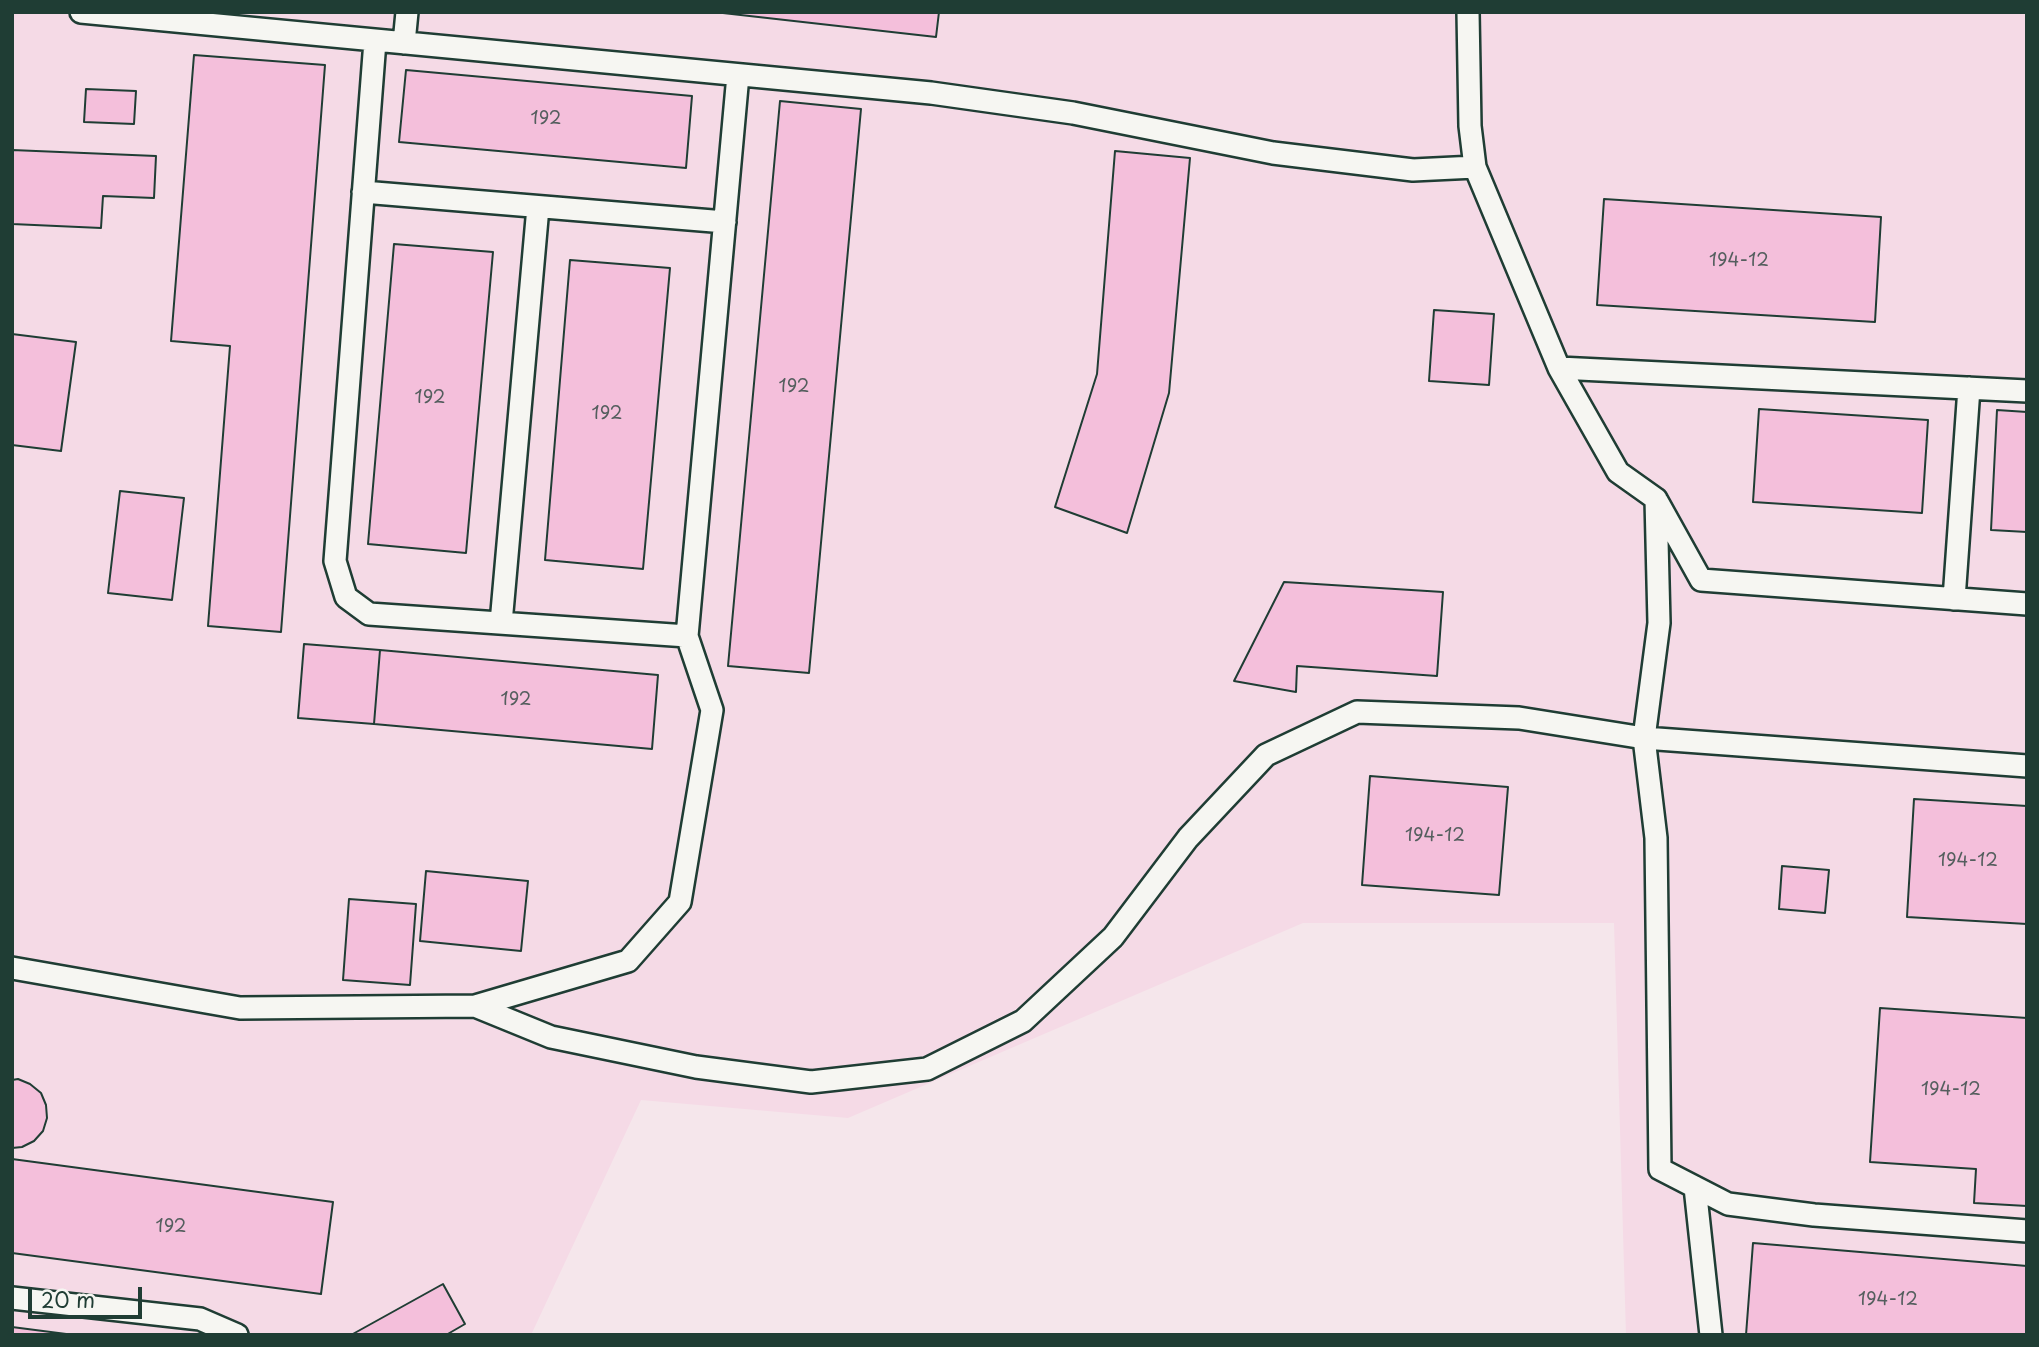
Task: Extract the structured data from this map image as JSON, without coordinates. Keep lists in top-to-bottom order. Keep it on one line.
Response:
{"house_numbers":["192","194-12","192","192","192","192","194-12","194-12","194-12","192","194-12"],"scale_bar":"20 m"}
